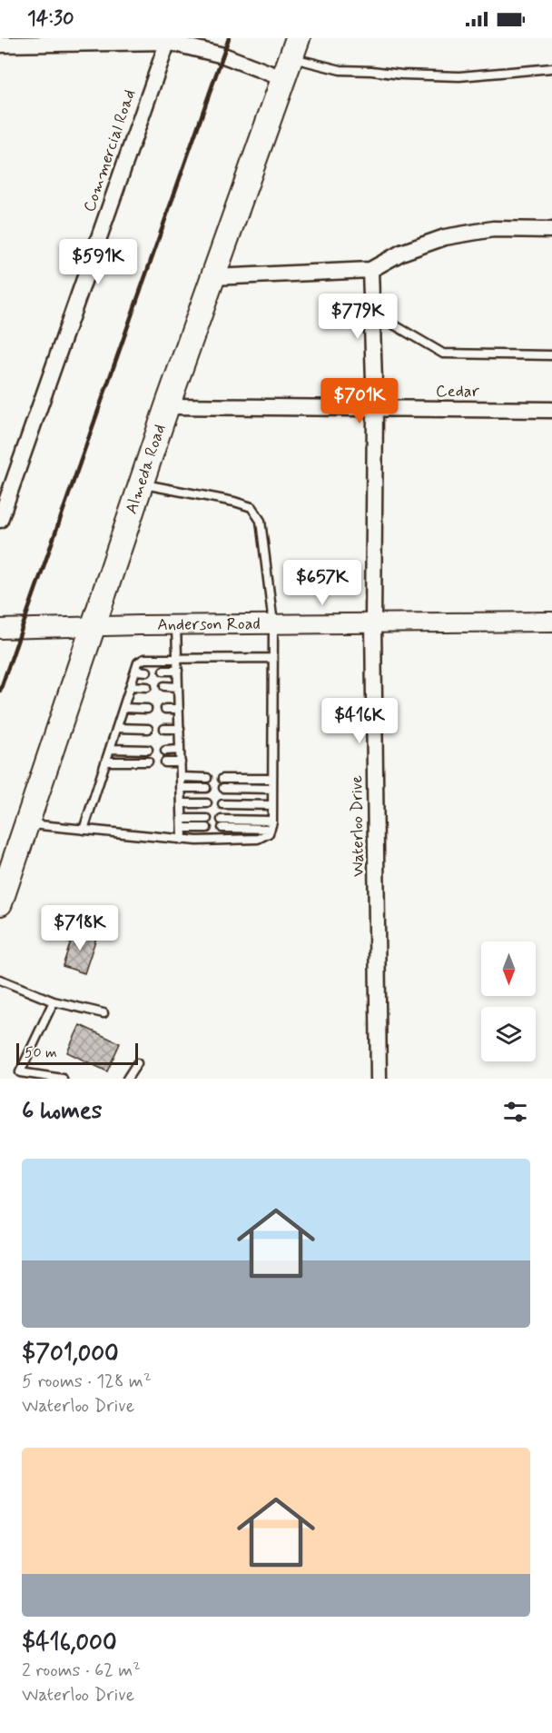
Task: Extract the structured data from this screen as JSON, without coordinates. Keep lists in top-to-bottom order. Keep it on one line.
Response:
{"streets":{"main road":["Almeda Road"],"street":["Commercial Road","Cedar","Anderson Road","Waterloo Drive"]},"crossings":[["Cedar","Almeda Road"],["Cedar","Waterloo Drive"],["Almeda Road","Anderson Road"],["Anderson Road","Waterloo Drive"]],"scale_bar":"50 m","north":"bottom","page":{"status":"14:30","price":["$591K","$779K","$701K","$657K","$416K","$718K"],"scale":"50 m","heading":"6 homes","list":[{"name":"$701,000","note":"5 rooms · 128 m² · Waterloo Drive"},{"name":"$416,000","note":"2 rooms · 62 m² · Waterloo Drive"}]}}
